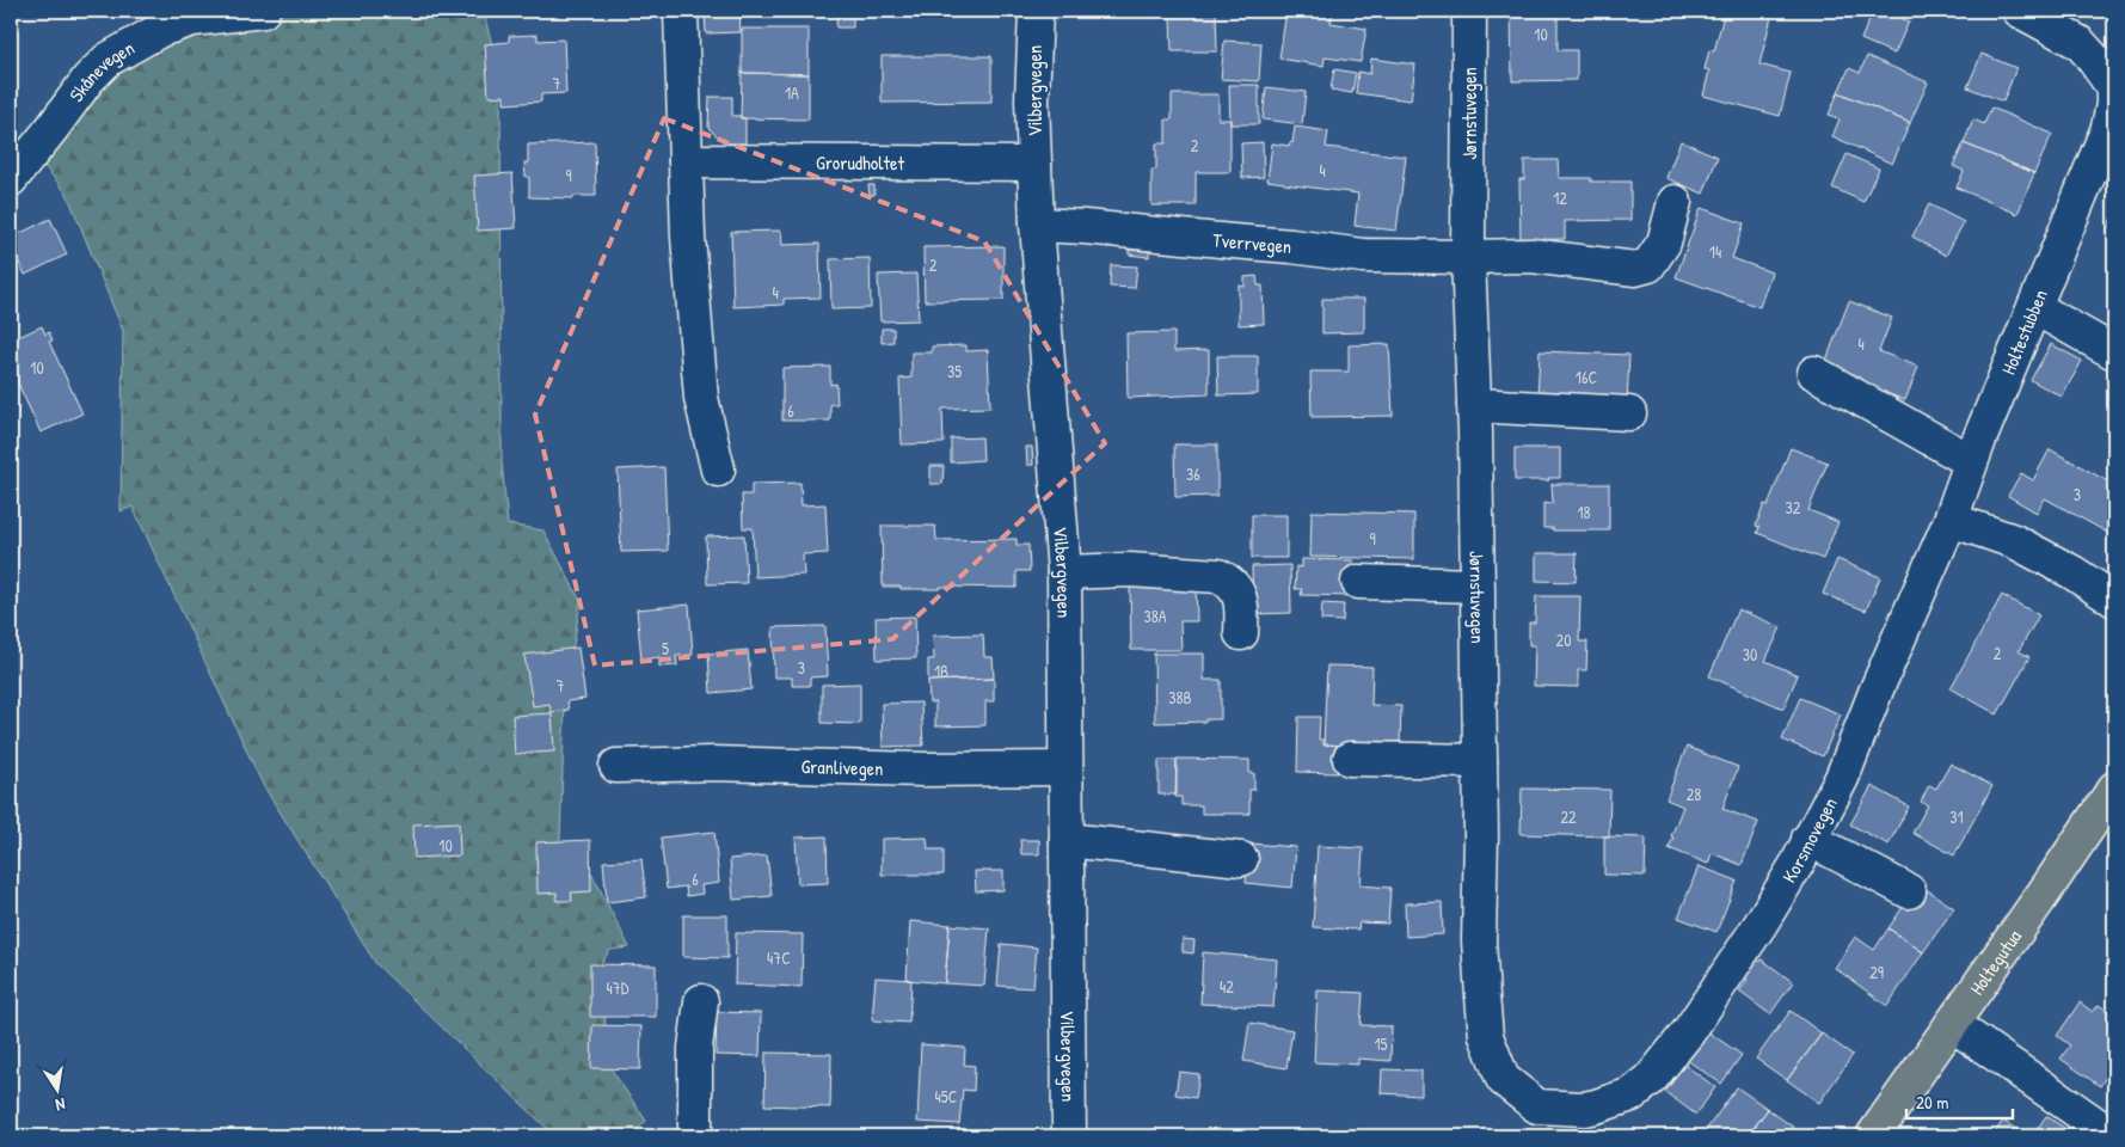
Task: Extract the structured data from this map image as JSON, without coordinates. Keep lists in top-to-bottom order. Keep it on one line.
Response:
{"streets":{"main road":["Holtegutua"],"street":["Skånevegen","Vilbergvegen","Jørnstuvegen","Grorudholtet","Tverrvegen","Holtestubben","Granlivegen","Korsmovegen"]},"crossings":[["Vilbergvegen","Grorudholtet"],["Vilbergvegen","Tverrvegen"],["Vilbergvegen","Granlivegen"],["Jørnstuvegen","Tverrvegen"],["Jørnstuvegen","Korsmovegen"],["Holtestubben","Korsmovegen"]],"house_numbers":["10","7","1A","2","4","9","12","14","2","4","4","10","35","16C","6","36","3","32","18","9","38A","20","5","2","30","3","1B","7","38B","28","22","31","10","6","47C","29","42","47D","15","45C"],"scale_bar":"20 m","north":"bottom"}
